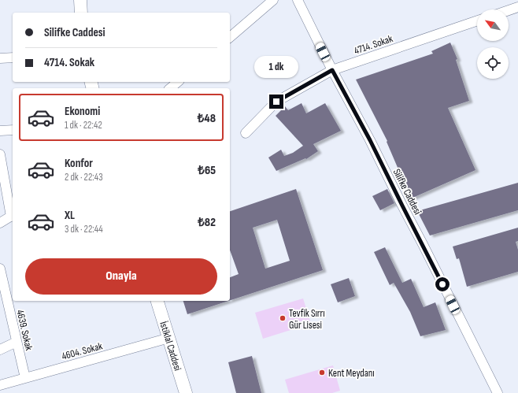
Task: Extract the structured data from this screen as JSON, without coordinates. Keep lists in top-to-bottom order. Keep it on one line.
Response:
{"streets":{"main road":["İstiklal Caddesi"],"street":["4714. Sokak","Silifke Caddesi","4639. Sokak","4604. Sokak"]},"crossings":[["4714. Sokak","Silifke Caddesi"],["4639. Sokak","4604. Sokak"],["İstiklal Caddesi","4604. Sokak"]],"places":["Tevfik Sırrı Gür Lisesi","Kent Meydanı"],"north":"top left","page":{"banner":["Silifke Caddesi","4714. Sokak"],"bubble":"1 dk","list":[{"name":"Ekonomi","note":"1 dk · 22:42","value":"₺48"},{"name":"Konfor","note":"2 dk · 22:43","value":"₺65"},{"name":"XL","note":"3 dk · 22:44","value":"₺82"}],"buttons":"Onayla"}}
